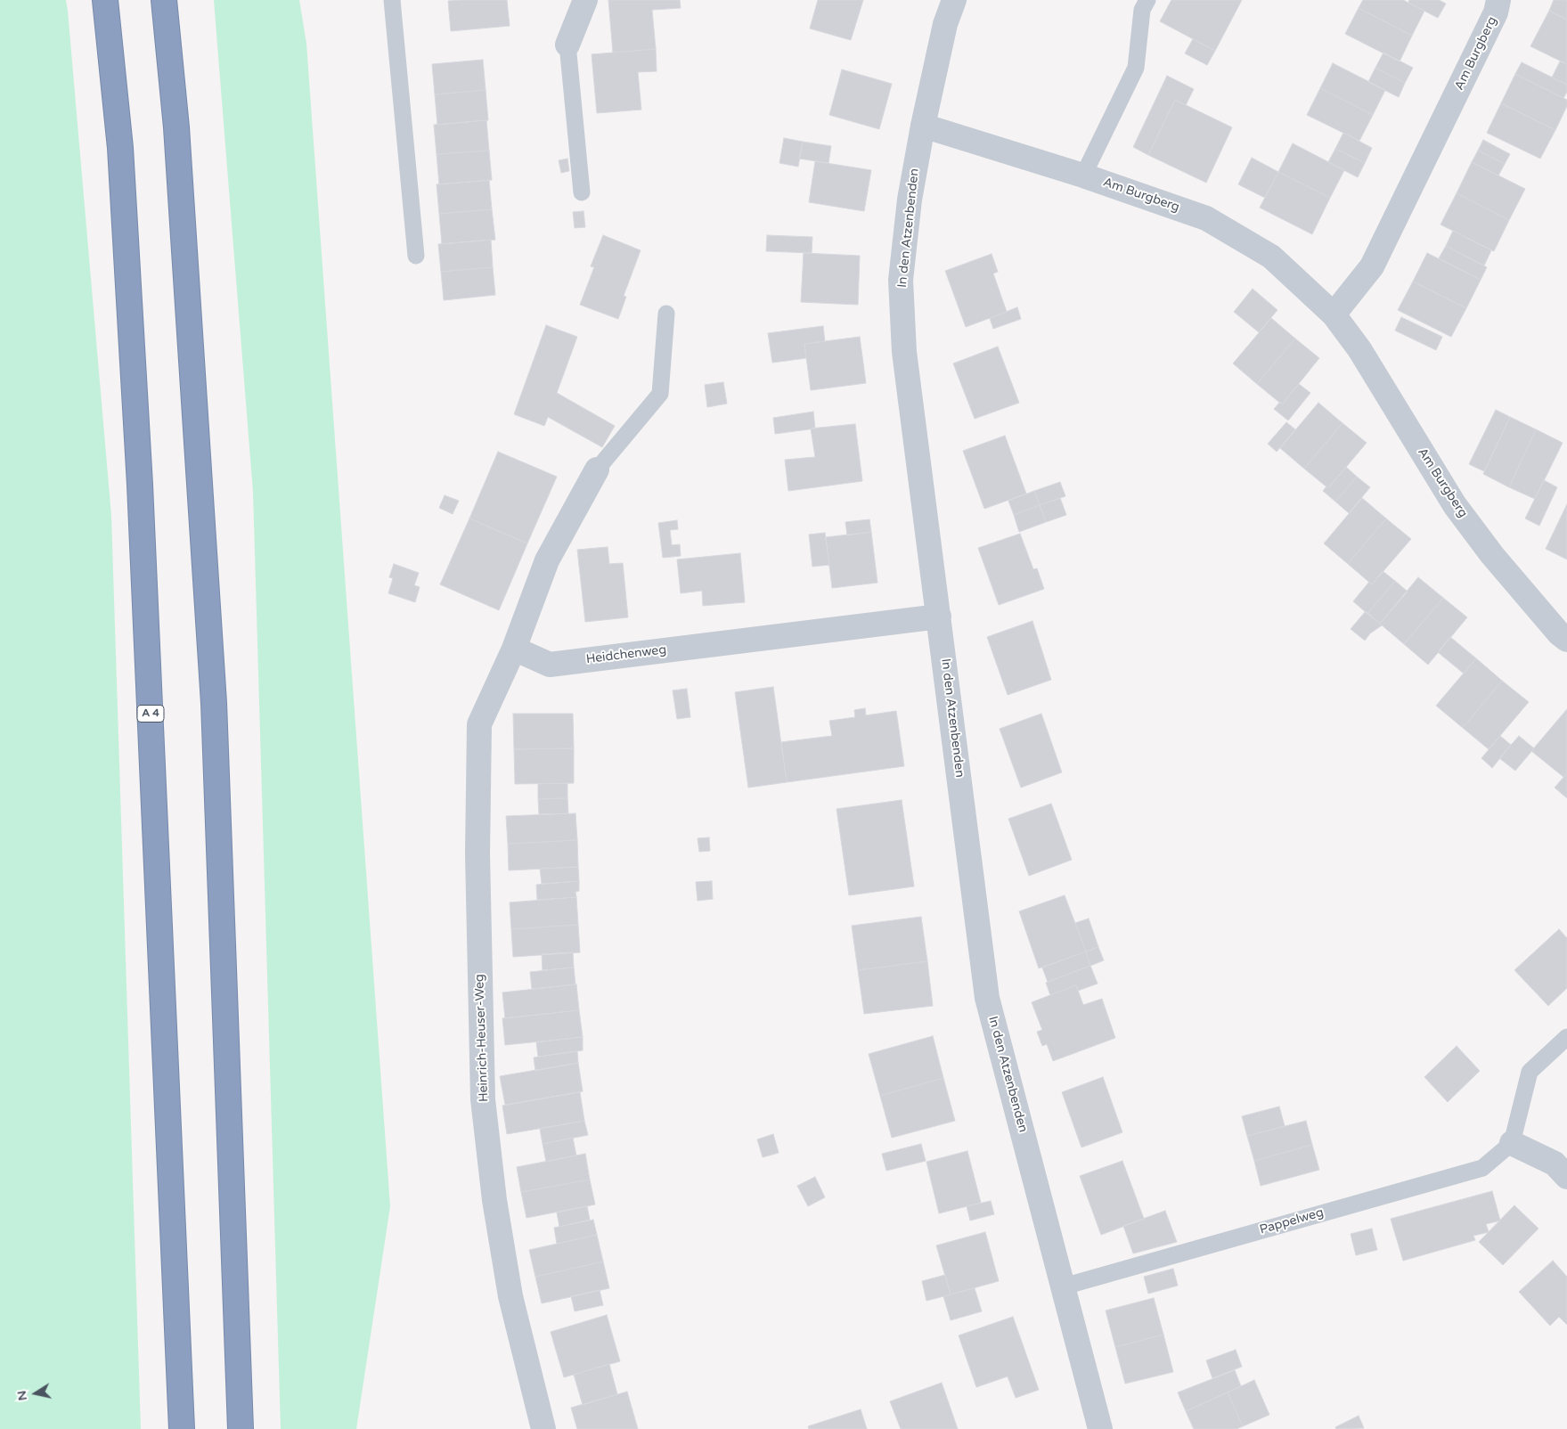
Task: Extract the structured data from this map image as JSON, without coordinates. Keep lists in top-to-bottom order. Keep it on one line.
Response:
{"streets":{"highway":["A 4"],"street":["Am Burgberg","In den Atzenbenden","Heidchenweg","Heinrich-Heuser-Weg"],"lane":["Pappelweg"]},"crossings":[["Am Burgberg","In den Atzenbenden"],["In den Atzenbenden","Heidchenweg"],["In den Atzenbenden","Pappelweg"],["Heidchenweg","Heinrich-Heuser-Weg"]],"north":"left"}
